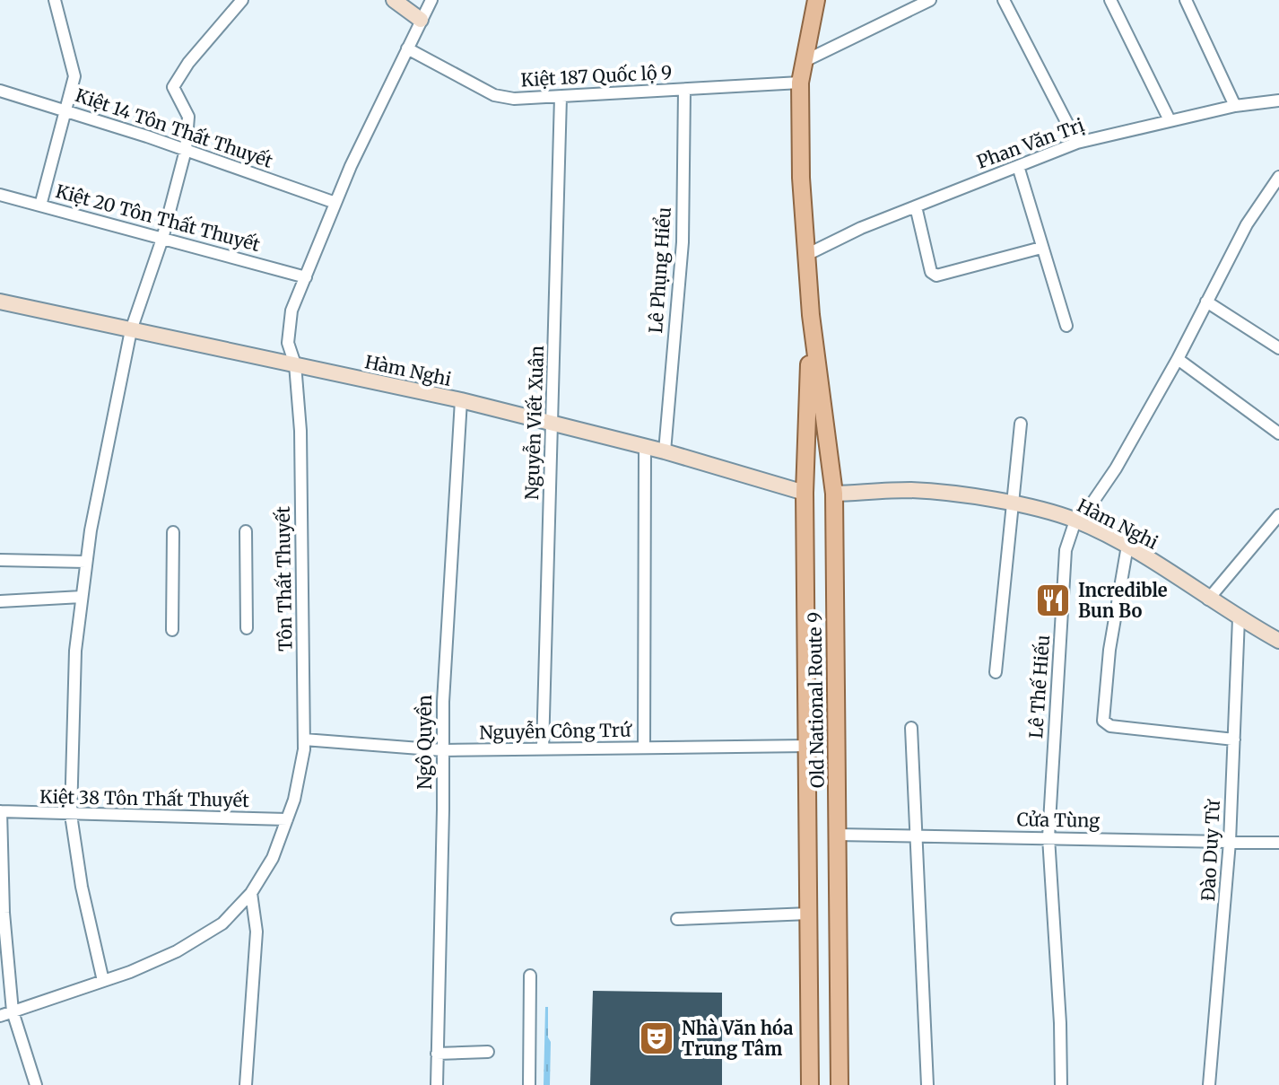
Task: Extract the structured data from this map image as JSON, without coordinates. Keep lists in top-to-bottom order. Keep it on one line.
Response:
{"streets":{"main road":["Old National Route 9"],"street":["Kiệt 187 Quốc lộ 9","Kiệt 14 Tôn Thất Thuyết","Phan Văn Trị","Kiệt 20 Tôn Thất Thuyết","Lê Phụng Hiểu","Hàm Nghi","Nguyễn Viết Xuân","Tôn Thất Thuyết","Lê Thế Hiếu","Nguyễn Công Trứ","Ngô Quyền","Kiệt 38 Tôn Thất Thuyết","Cửa Tùng","Đào Duy Từ"]},"crossings":[["Kiệt 187 Quốc lộ 9","Lê Phụng Hiểu"],["Kiệt 187 Quốc lộ 9","Nguyễn Viết Xuân"],["Kiệt 187 Quốc lộ 9","Tôn Thất Thuyết"],["Kiệt 187 Quốc lộ 9","Old National Route 9"],["Kiệt 14 Tôn Thất Thuyết","Tôn Thất Thuyết"],["Phan Văn Trị","Old National Route 9"],["Kiệt 20 Tôn Thất Thuyết","Tôn Thất Thuyết"],["Lê Phụng Hiểu","Hàm Nghi"],["Hàm Nghi","Nguyễn Viết Xuân"],["Hàm Nghi","Tôn Thất Thuyết"],["Hàm Nghi","Lê Thế Hiếu"],["Hàm Nghi","Old National Route 9"],["Hàm Nghi","Ngô Quyền"],["Hàm Nghi","Đào Duy Từ"],["Nguyễn Viết Xuân","Nguyễn Công Trứ"],["Tôn Thất Thuyết","Nguyễn Công Trứ"],["Tôn Thất Thuyết","Kiệt 38 Tôn Thất Thuyết"],["Lê Thế Hiếu","Cửa Tùng"],["Old National Route 9","Nguyễn Công Trứ"],["Old National Route 9","Cửa Tùng"],["Nguyễn Công Trứ","Ngô Quyền"],["Cửa Tùng","Đào Duy Từ"]],"places":{"restaurant":["Incredible Bun Bo"],"theatre":["Nhà Văn hóa Trung Tâm"]}}
